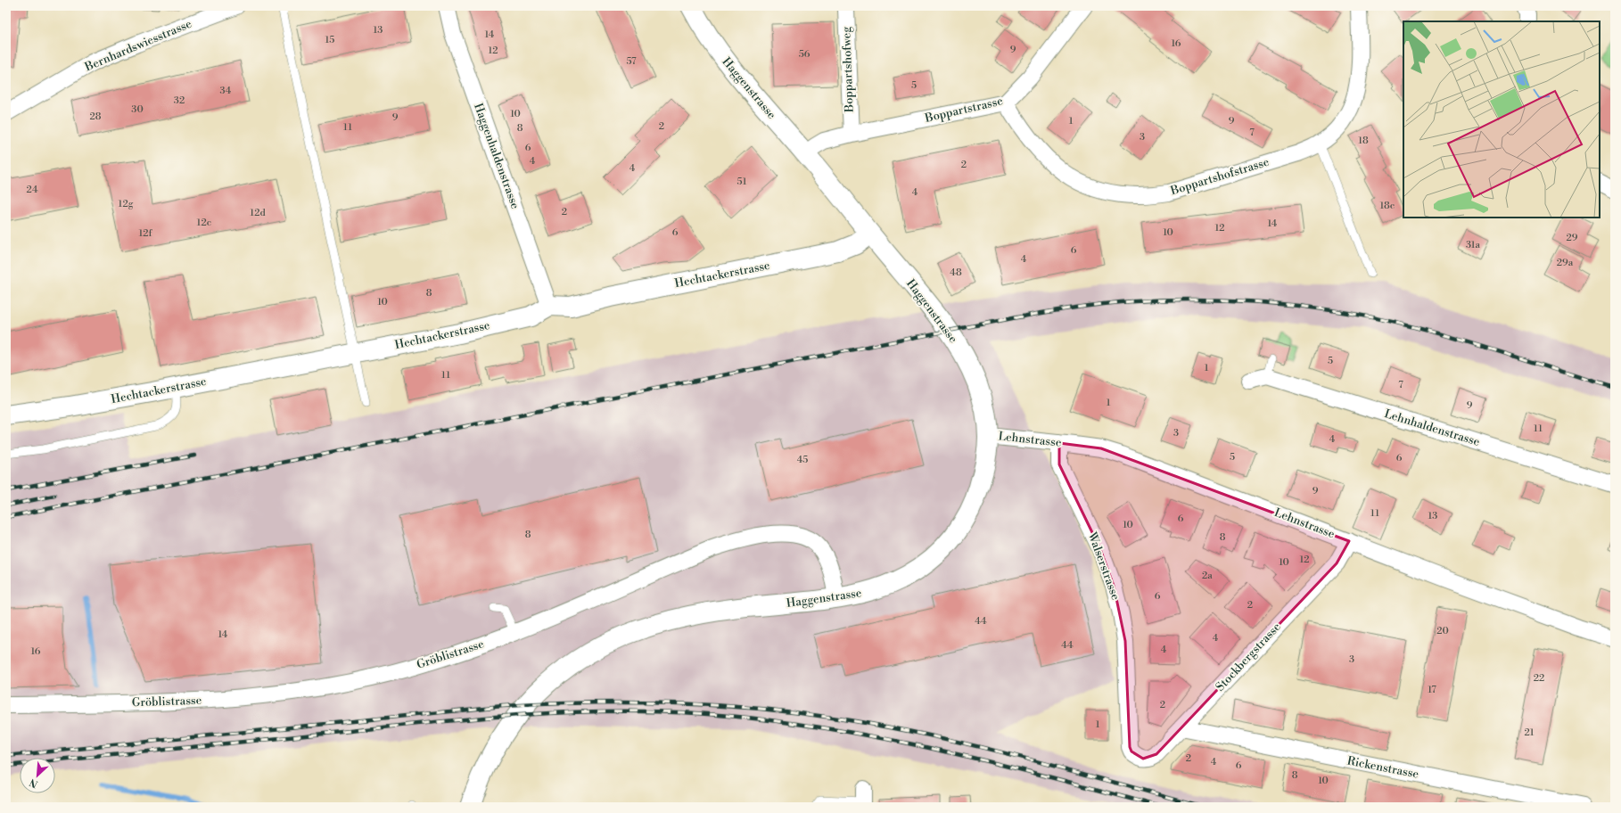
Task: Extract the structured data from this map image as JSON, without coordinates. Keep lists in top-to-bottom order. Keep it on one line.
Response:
{"streets":{"street":["Bernhardswiesstrasse","Boppartshofweg","Haggenstrasse","Boppartstrasse","Haggenhaldenstrasse","Boppartshofstrasse","Hechtackerstrasse","Lehnhaldenstrasse","Lehnstrasse","Walserstrasse","Gröblistrasse","Stockbergstrasse","Rickenstrasse"]},"crossings":[["Boppartshofweg","Boppartstrasse"],["Haggenstrasse","Boppartstrasse"],["Haggenstrasse","Hechtackerstrasse"],["Haggenstrasse","Lehnstrasse"],["Haggenstrasse","Gröblistrasse"],["Boppartstrasse","Boppartshofstrasse"],["Haggenhaldenstrasse","Hechtackerstrasse"],["Lehnstrasse","Walserstrasse"],["Lehnstrasse","Stockbergstrasse"],["Walserstrasse","Stockbergstrasse"],["Stockbergstrasse","Rickenstrasse"]],"house_numbers":["13","14","15","16","9","12","56","57","5","34","32","30","10","28","9","1","9","2","11","8","7","3","18","6","4","2","4","51","24","4","12g","18c","2","12d","12e","14","12","6","10","12f","29","31a","6","4","29a","48","8","10","5","1","11","7","1","9","11","3","4","5","6","45","9","11","13","6","10","8","8","12","10","2a","6","2","44","20","14","4","44","4","16","3","22","17","2","1","21","2","4","6","8","10"],"north":"bottom left"}
